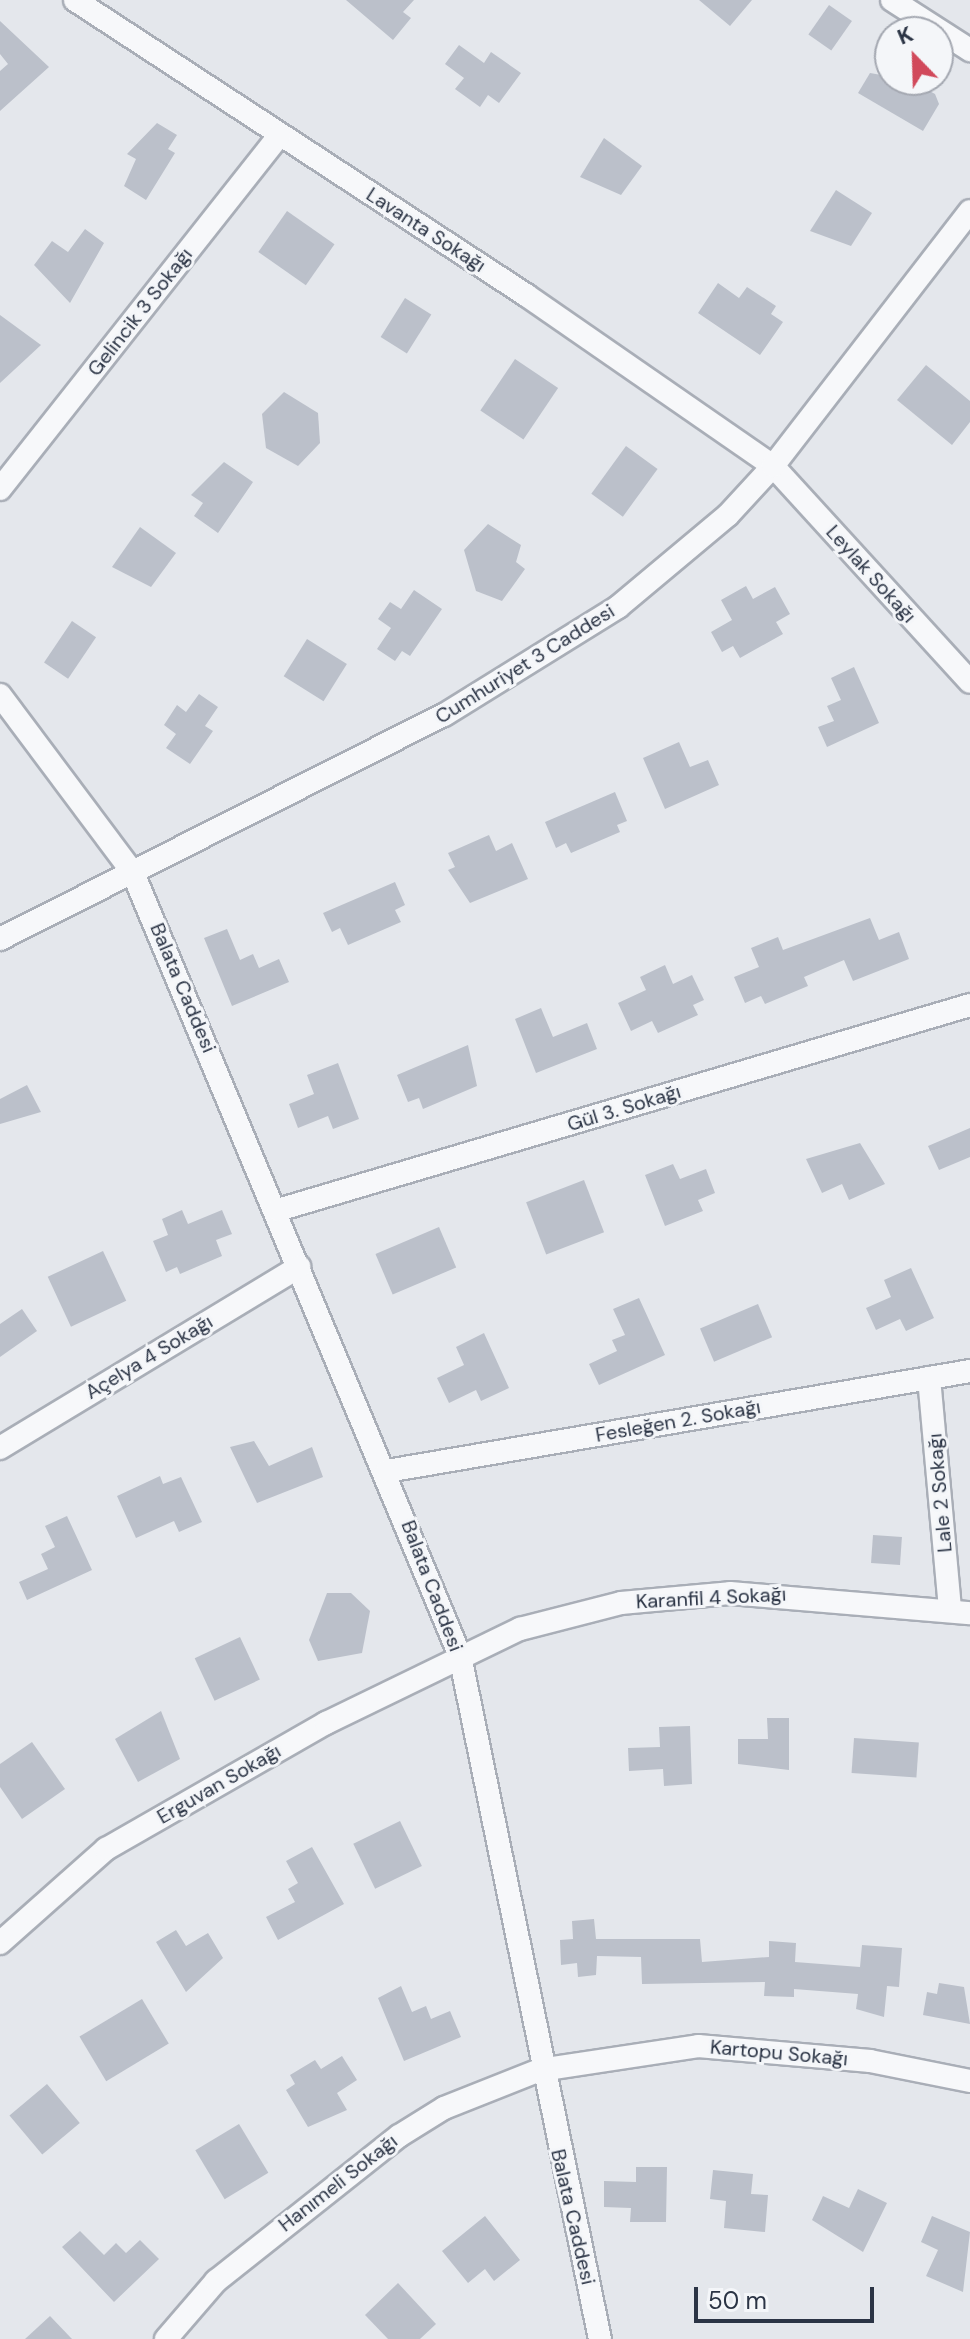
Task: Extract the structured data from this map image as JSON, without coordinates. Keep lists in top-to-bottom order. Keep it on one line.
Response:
{"streets":{"street":["Lavanta Sokağı","Gelincik 3 Sokağı","Leylak Sokağı","Cumhuriyet 3 Caddesi","Balata Caddesi","Gül 3. Sokağı","Açelya 4 Sokağı","Fesleğen 2. Sokağı","Lale 2 Sokağı","Karanfil 4 Sokağı","Erguvan Sokağı","Kartopu Sokağı","Hanımeli Sokağı"]},"crossings":[["Lavanta Sokağı","Gelincik 3 Sokağı"],["Lavanta Sokağı","Leylak Sokağı"],["Lavanta Sokağı","Cumhuriyet 3 Caddesi"],["Leylak Sokağı","Cumhuriyet 3 Caddesi"],["Cumhuriyet 3 Caddesi","Balata Caddesi"],["Balata Caddesi","Gül 3. Sokağı"],["Balata Caddesi","Açelya 4 Sokağı"],["Balata Caddesi","Fesleğen 2. Sokağı"],["Balata Caddesi","Karanfil 4 Sokağı"],["Balata Caddesi","Erguvan Sokağı"],["Balata Caddesi","Kartopu Sokağı"],["Balata Caddesi","Hanımeli Sokağı"],["Fesleğen 2. Sokağı","Lale 2 Sokağı"],["Lale 2 Sokağı","Karanfil 4 Sokağı"],["Karanfil 4 Sokağı","Erguvan Sokağı"],["Kartopu Sokağı","Hanımeli Sokağı"]],"scale_bar":"50 m","north":"top left"}
